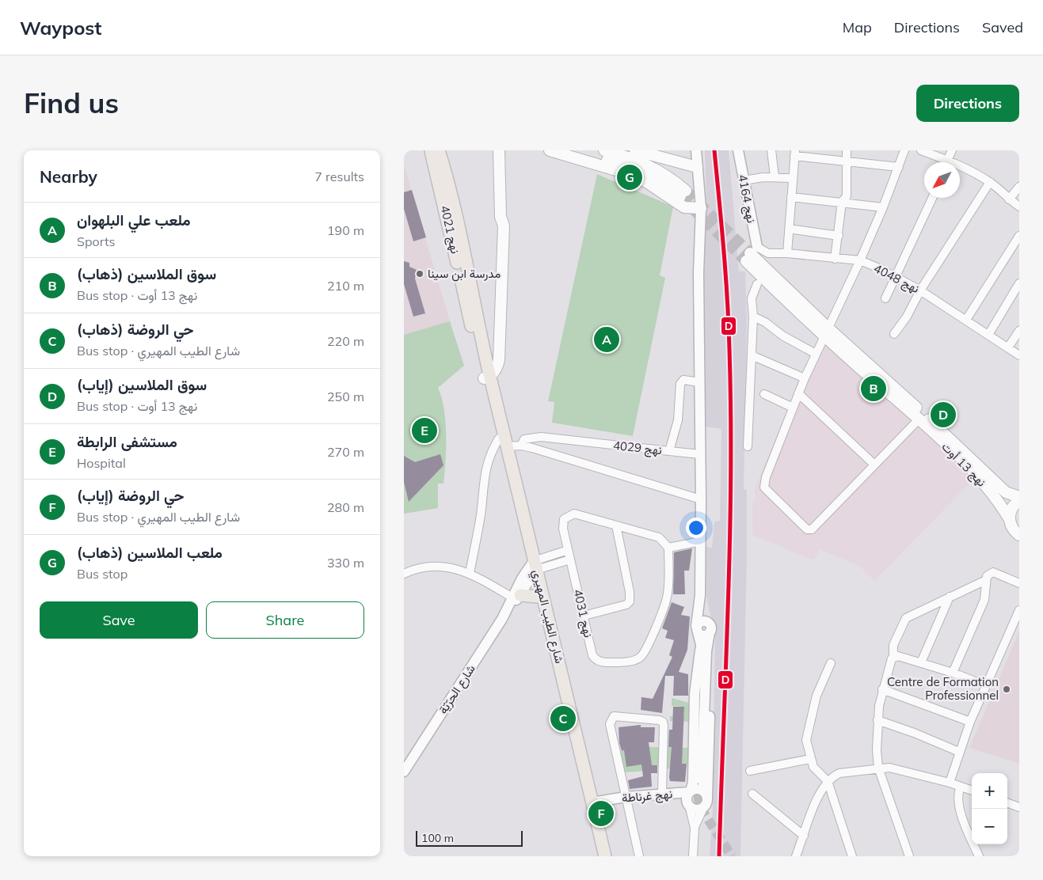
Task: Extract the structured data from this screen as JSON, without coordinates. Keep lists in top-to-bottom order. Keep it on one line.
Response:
{"streets":{"main road":["نهج 4021","نهج 13 أوت","شارع الطيب المهيري"],"street":["نهج 4164","نهج 4048","نهج 4029","نهج 4031","شارع الحرّيّة","نهج غرناطة"]},"crossings":[["نهج 4164","نهج 4048"],["نهج 4021","شارع الطيب المهيري"],["شارع الطيب المهيري","شارع الحرّيّة"],["شارع الطيب المهيري","نهج غرناطة"]],"places":["مدرسة ابن سينا","Centre de Formation Professionnel"],"lines":["transit line D"],"scale_bar":"100 m","north":"bottom left","page":{"header":"Waypost","nav":["Map","Directions","Saved"],"buttons":["Directions",["Save","Share"]],"title":"Find us","heading":["Nearby","7 results"],"pins":["G","A","B","D","E","C","F"],"list":[{"mark":"A","name":"ملعب علي البلهوان","note":"Sports","value":"190 m"},{"mark":"B","name":"سوق الملاسين (ذهاب)","note":"Bus stop · نهج 13 أوت","value":"210 m"},{"mark":"C","name":"حي الروضة (ذهاب)","note":"Bus stop · شارع الطيب المهيري","value":"220 m"},{"mark":"D","name":"سوق الملاسين (إياب)","note":"Bus stop · نهج 13 أوت","value":"250 m"},{"mark":"E","name":"مستشفى الرابطة","note":"Hospital","value":"270 m"},{"mark":"F","name":"حي الروضة (إياب)","note":"Bus stop · شارع الطيب المهيري","value":"280 m"},{"mark":"G","name":"ملعب الملاسين (ذهاب)","note":"Bus stop","value":"330 m"}],"map_buttons":["+","−"],"scale":"100 m"}}
